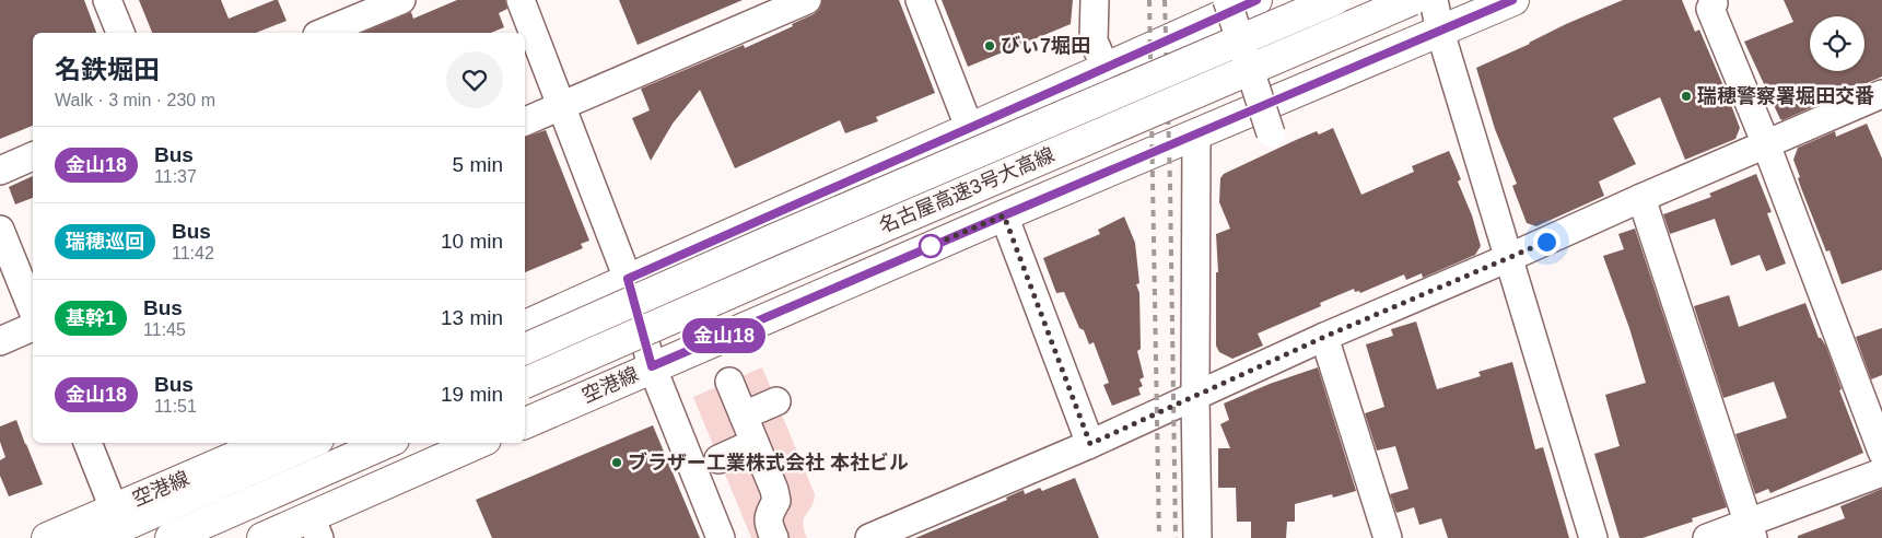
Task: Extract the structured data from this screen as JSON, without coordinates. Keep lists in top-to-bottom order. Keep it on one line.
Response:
{"streets":{"main road":["名古屋高速3号大高線","空港線"]},"places":["びぃ7堀田","瑞穂警察署堀田交番","ブラザー工業株式会社 本社ビル"],"lines":["bus line 金山18"],"page":{"on_map":"金山18","heading":["名鉄堀田","Walk · 3 min · 230 m"],"list":[{"mark":"金山18","name":"Bus","note":"11:37","value":"5 min"},{"mark":"瑞穂巡回","name":"Bus","note":"11:42","value":"10 min"},{"mark":"基幹1","name":"Bus","note":"11:45","value":"13 min"},{"mark":"金山18","name":"Bus","note":"11:51","value":"19 min"}]}}
